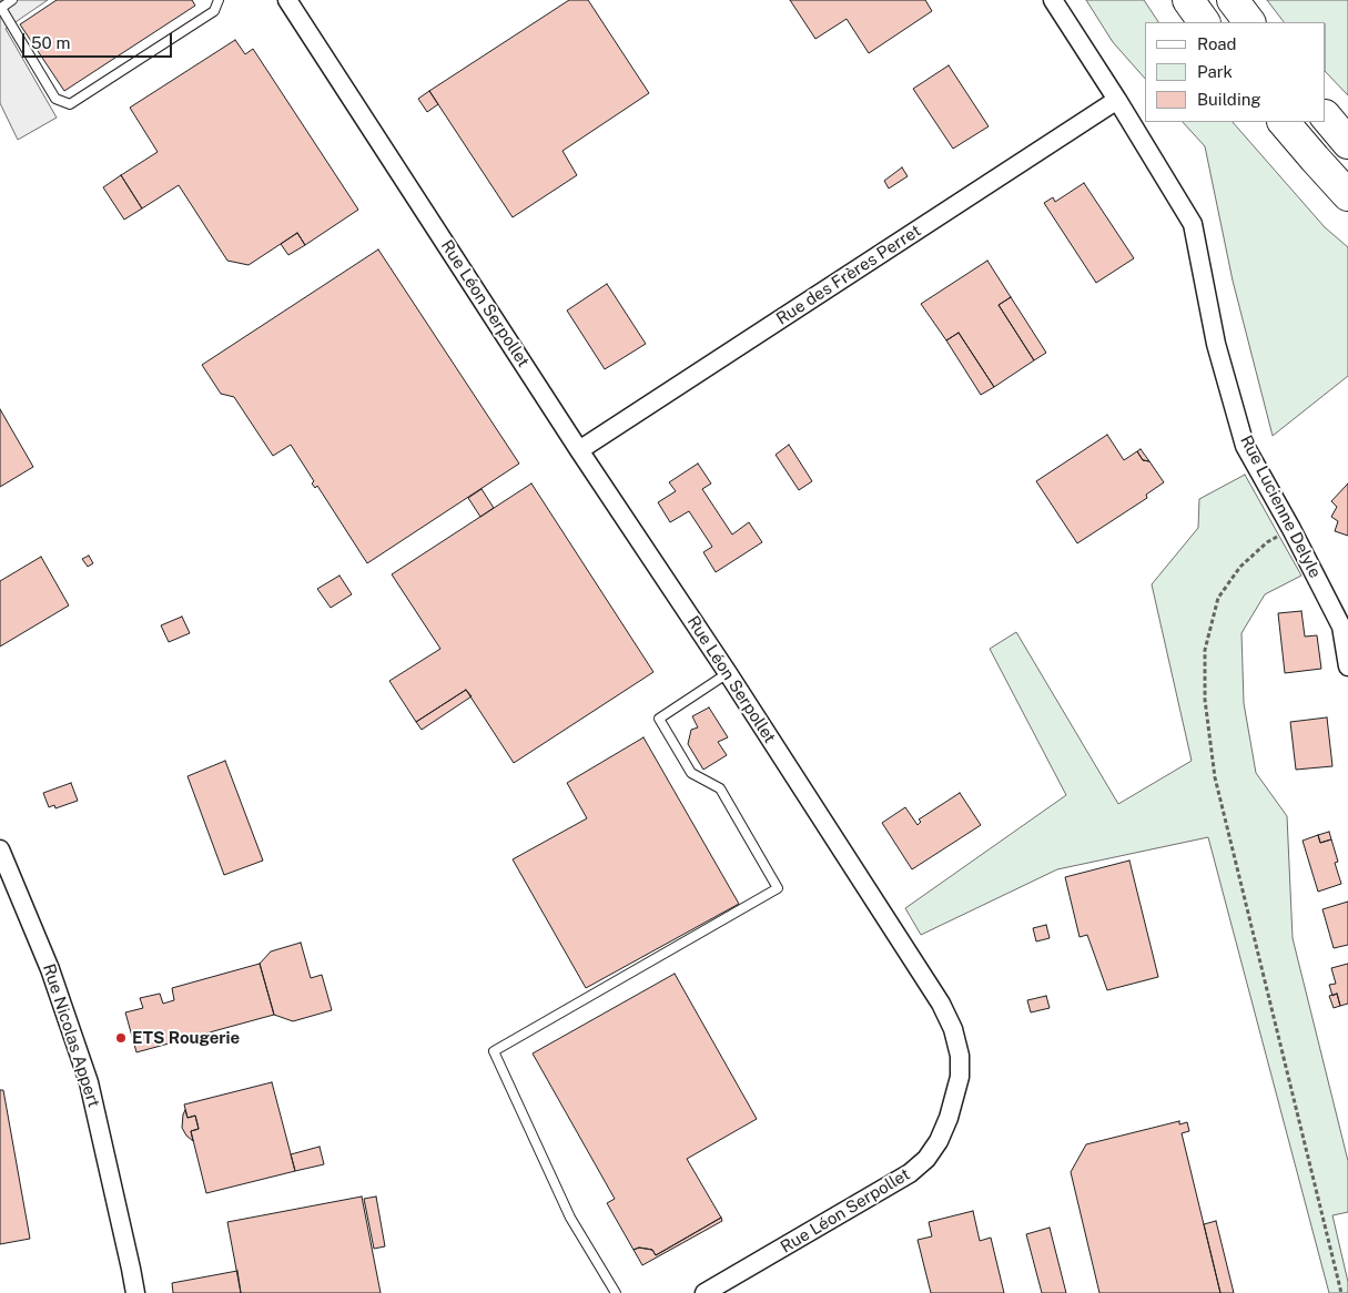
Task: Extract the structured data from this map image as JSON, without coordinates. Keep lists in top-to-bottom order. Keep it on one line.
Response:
{"streets":{"street":["Rue des Frères Perret","Rue Léon Serpollet","Rue Lucienne Delyle","Rue Nicolas Appert"]},"crossings":[["Rue des Frères Perret","Rue Léon Serpollet"],["Rue des Frères Perret","Rue Lucienne Delyle"]],"places":["ETS Rougerie"],"legend":["Road","Park","Building"],"scale_bar":"50 m"}
